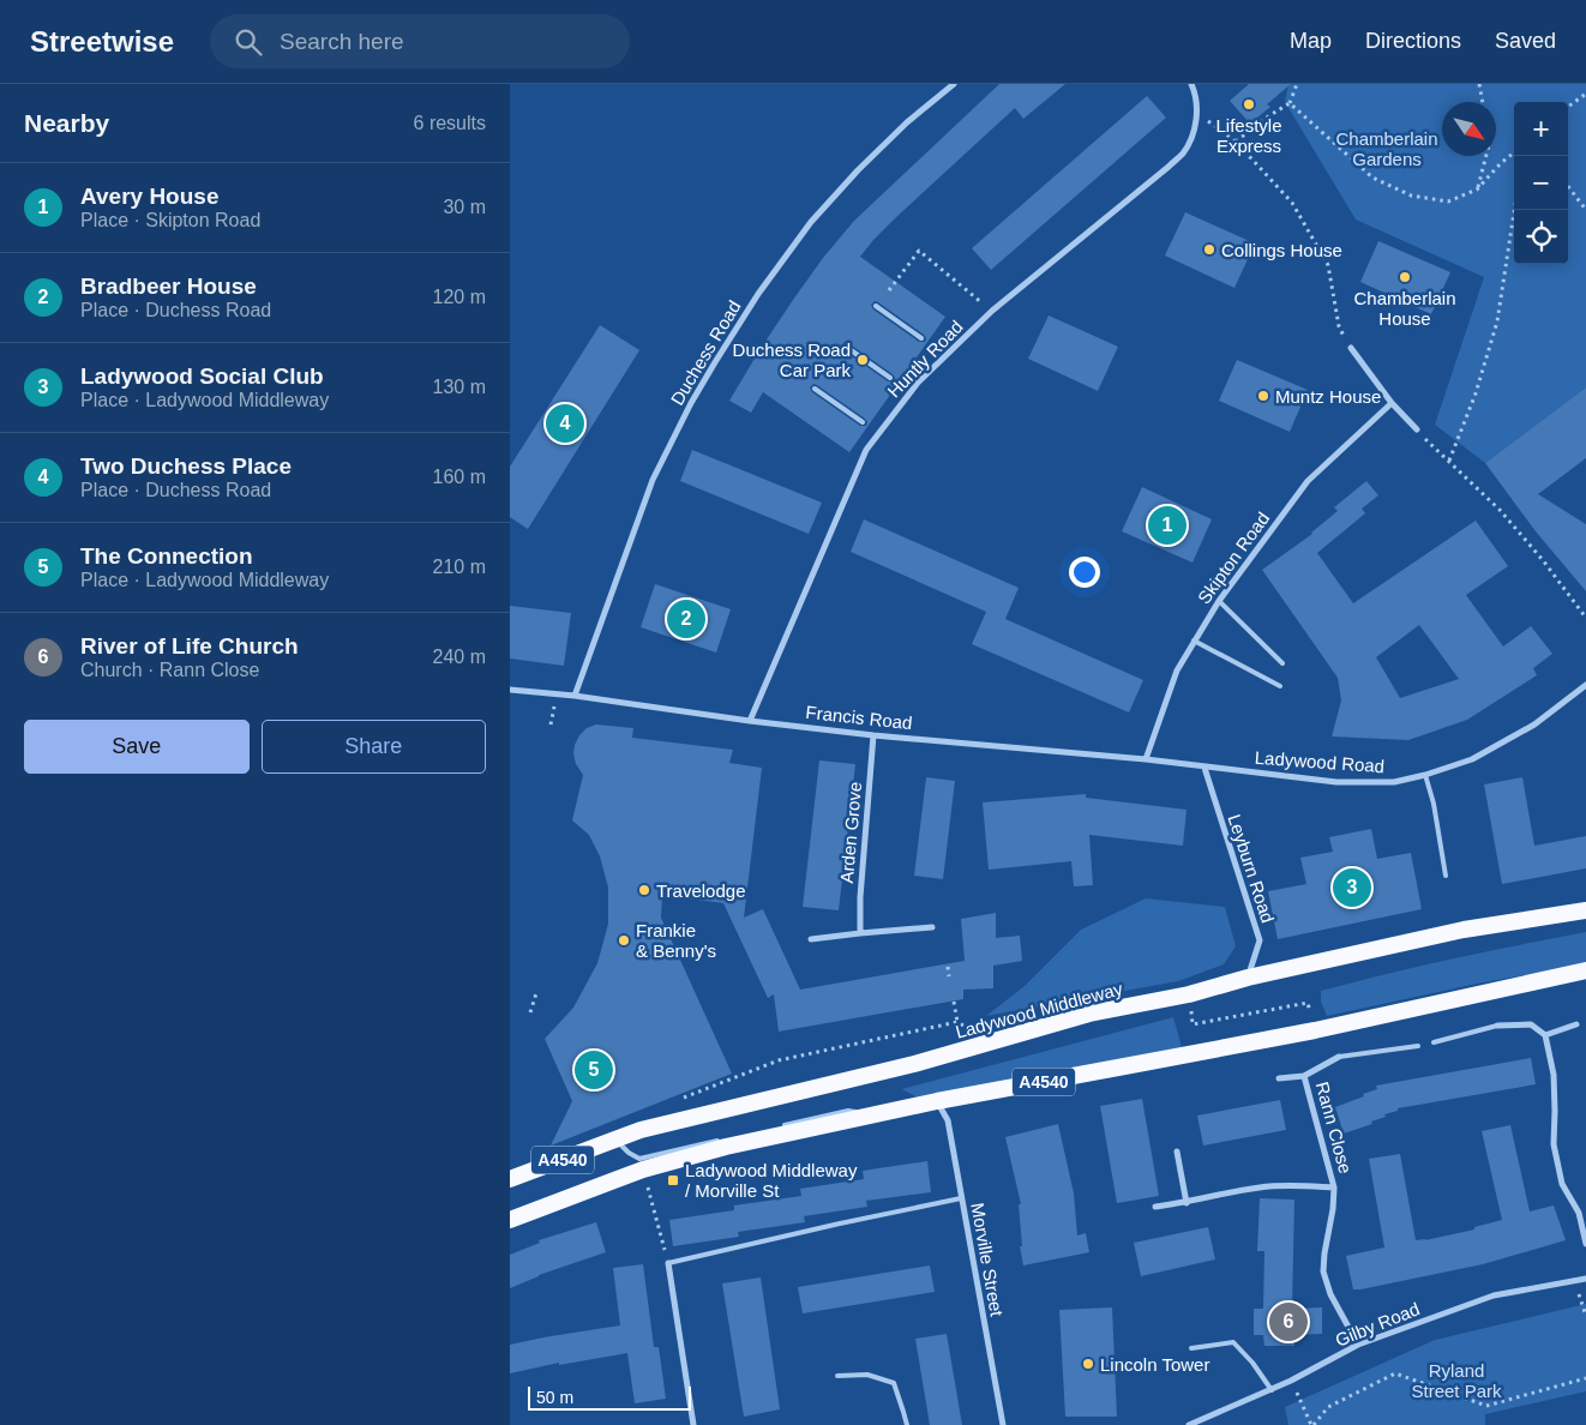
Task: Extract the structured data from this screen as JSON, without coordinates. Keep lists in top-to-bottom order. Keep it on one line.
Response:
{"streets":{"highway":["Ladywood Middleway","A4540"],"street":["Duchess Road","Huntly Road","Skipton Road","Francis Road","Ladywood Road","Arden Grove","Leyburn Road","Rann Close","Morville Street","Gilby Road"]},"crossings":[["Duchess Road","Francis Road"],["Huntly Road","Francis Road"],["Skipton Road","Francis Road"],["Francis Road","Ladywood Road"],["Francis Road","Arden Grove"],["Francis Road","Leyburn Road"],["Ladywood Road","Leyburn Road"],["Leyburn Road","Ladywood Middleway"],["A4540","Morville Street"],["Rann Close","Gilby Road"]],"parks":["Chamberlain Gardens","Ryland Street Park"],"places":{"other":["Lifestyle Express","Collings House","Chamberlain House","Duchess Road Car Park","Muntz House","Travelodge","Frankie & Benny's","Lincoln Tower"],"transit":["Ladywood Middleway / Morville St"]},"scale_bar":"50 m","north":"bottom right","page":{"header":"Streetwise","search":"Search here","nav":["Map","Directions","Saved"],"heading":["Nearby","6 results"],"map_buttons":["+","−"],"list":[{"mark":"1","name":"Avery House","note":"Place · Skipton Road","value":"30 m"},{"mark":"2","name":"Bradbeer House","note":"Place · Duchess Road","value":"120 m"},{"mark":"3","name":"Ladywood Social Club","note":"Place · Ladywood Middleway","value":"130 m"},{"mark":"4","name":"Two Duchess Place","note":"Place · Duchess Road","value":"160 m"},{"mark":"5","name":"The Connection","note":"Place · Ladywood Middleway","value":"210 m"},{"mark":"6","name":"River of Life Church","note":"Church · Rann Close","value":"240 m"}],"pins":["4","1","2","3","5","6"],"buttons":["Save","Share"],"scale":"50 m"}}
